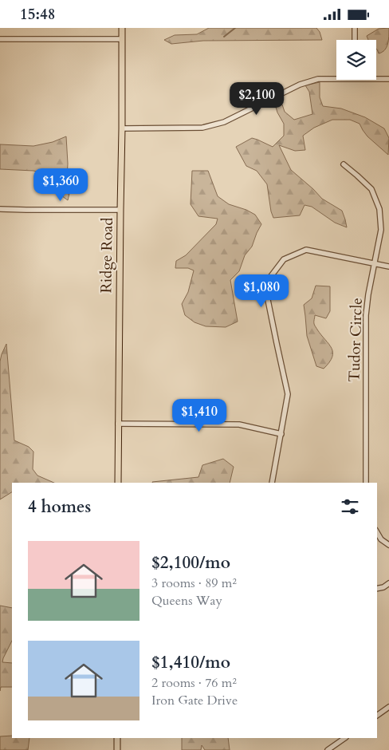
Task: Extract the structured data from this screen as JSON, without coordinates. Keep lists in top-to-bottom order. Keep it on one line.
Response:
{"streets":{"main road":["Ridge Road"],"street":["Tudor Circle"]},"page":{"status":"15:48","price":["$2,100","$1,360","$1,080","$1,410"],"heading":"4 homes","list":[{"name":"$2,100/mo","note":"3 rooms · 89 m² · Queens Way"},{"name":"$1,410/mo","note":"2 rooms · 76 m² · Iron Gate Drive"}]}}
